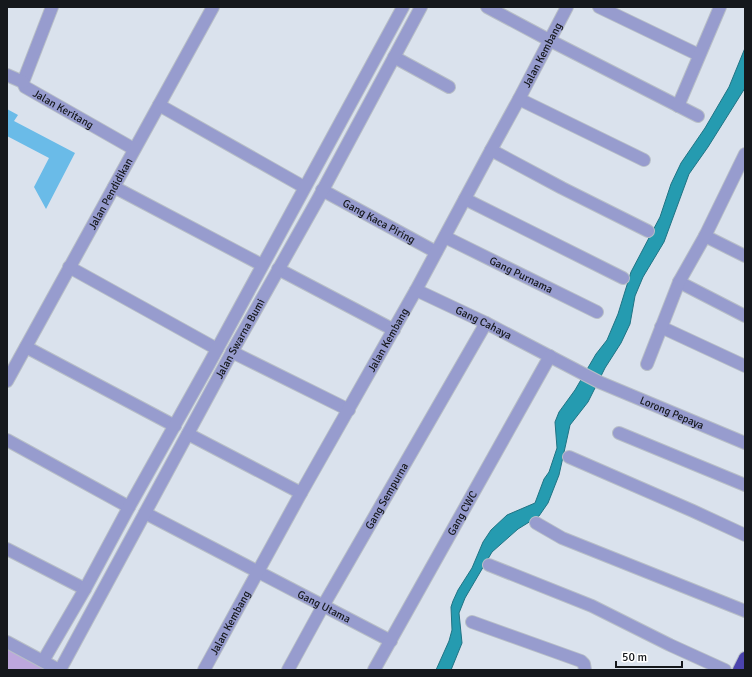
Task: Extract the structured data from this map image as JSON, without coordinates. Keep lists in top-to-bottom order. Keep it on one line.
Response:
{"streets":{"street":["Jalan Kembang","Jalan Keritang","Jalan Pendidikan","Gang Kaca Piring","Gang Purnama","Gang Cahaya","Jalan Swarna Bumi","Lorong Pepaya","Gang Sempurna","Gang CWC","Gang Utama"]},"crossings":[["Jalan Kembang","Gang Kaca Piring"],["Jalan Kembang","Gang Purnama"],["Jalan Kembang","Gang Cahaya"],["Jalan Kembang","Gang Utama"],["Jalan Keritang","Jalan Pendidikan"],["Gang Kaca Piring","Jalan Swarna Bumi"],["Gang Cahaya","Lorong Pepaya"],["Gang Cahaya","Gang Sempurna"],["Gang Cahaya","Gang CWC"],["Jalan Swarna Bumi","Gang Utama"],["Gang Sempurna","Gang Utama"],["Gang CWC","Gang Utama"]],"scale_bar":"50 m"}
